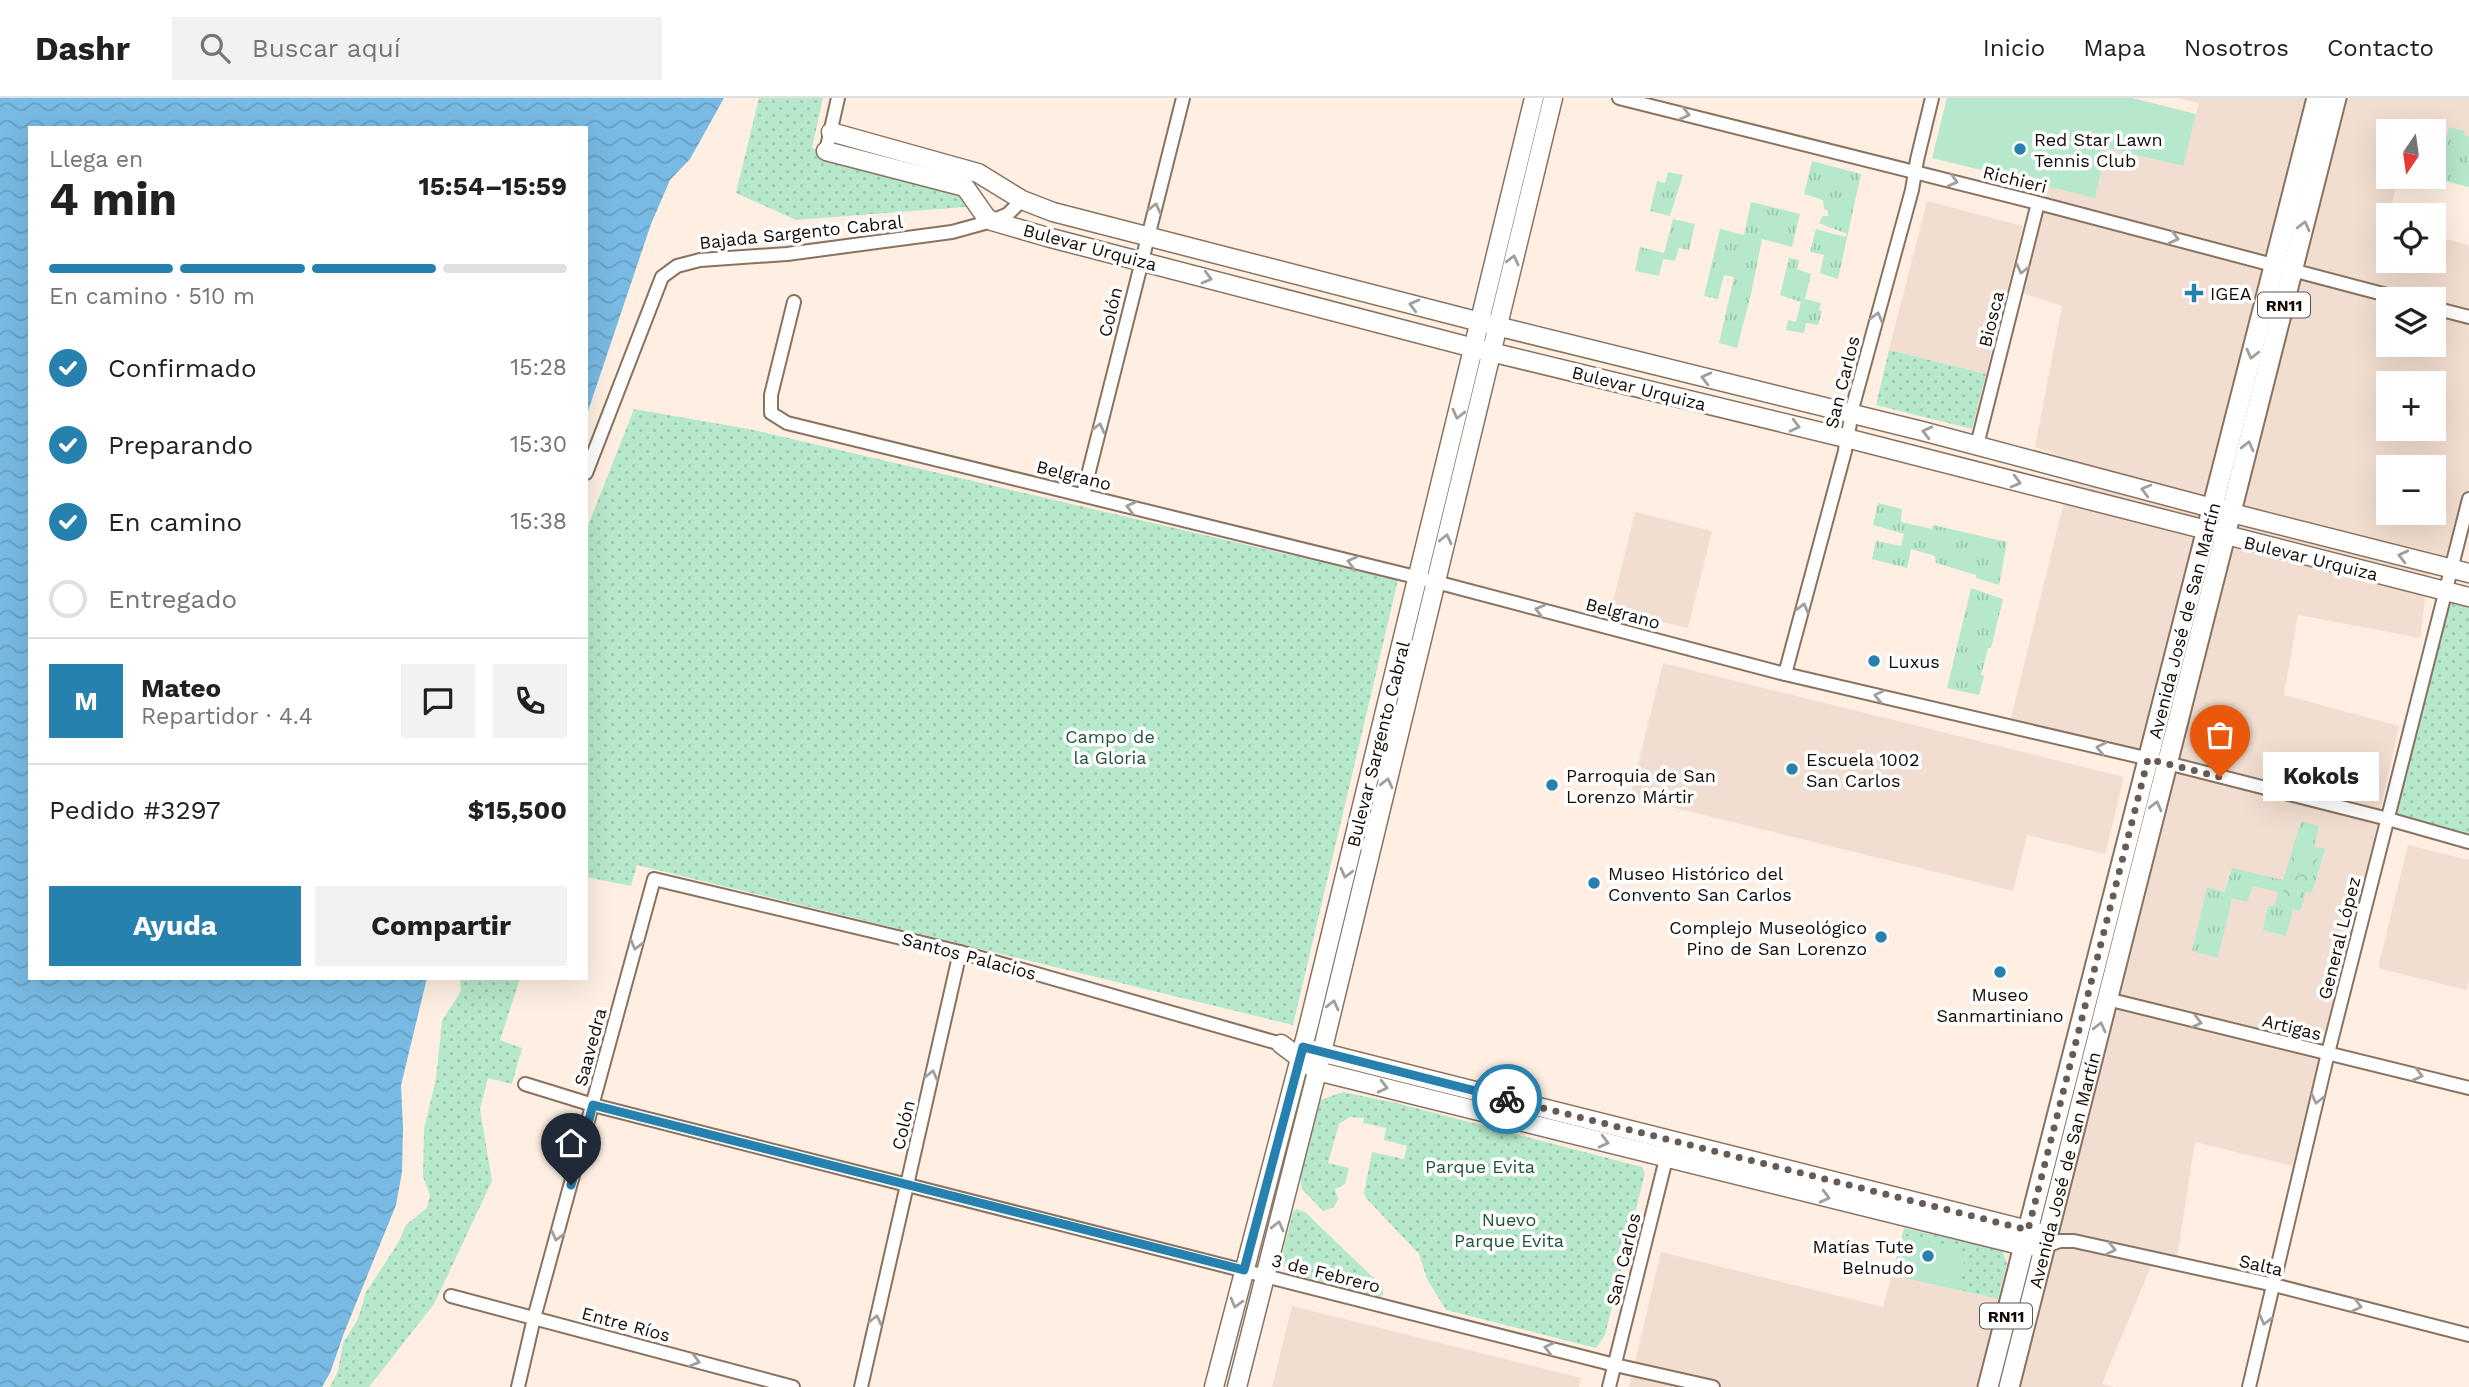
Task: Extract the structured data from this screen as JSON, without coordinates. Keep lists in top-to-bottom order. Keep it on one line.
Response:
{"streets":{"main road":["Bulevar Urquiza","RN11","Avenida José de San Martín","Bulevar Sargento Cabral","Santos Palacios"],"street":["Richieri","Bajada Sargento Cabral","Colón","Biosca","San Carlos","Belgrano","General López","Artigas","Saavedra","Salta","3 de Febrero","Entre Ríos"]},"crossings":[["Richieri","Biosca"],["Richieri","San Carlos"],["Richieri","Avenida José de San Martín"],["Bajada Sargento Cabral","Bulevar Urquiza"],["Bulevar Urquiza","Colón"],["Bulevar Urquiza","Biosca"],["Bulevar Urquiza","San Carlos"],["Bulevar Urquiza","Avenida José de San Martín"],["Bulevar Urquiza","Bulevar Sargento Cabral"],["Bulevar Urquiza","General López"],["Colón","Belgrano"],["Colón","Santos Palacios"],["Colón","3 de Febrero"],["San Carlos","Belgrano"],["San Carlos","Santos Palacios"],["San Carlos","3 de Febrero"],["Belgrano","Avenida José de San Martín"],["Belgrano","Bulevar Sargento Cabral"],["Belgrano","General López"],["Avenida José de San Martín","Artigas"],["Avenida José de San Martín","Salta"],["Bulevar Sargento Cabral","Santos Palacios"],["Bulevar Sargento Cabral","3 de Febrero"],["General López","Artigas"],["General López","Salta"],["Santos Palacios","Saavedra"],["Saavedra","3 de Febrero"],["Saavedra","Entre Ríos"]],"one_way":["Richieri","Colón","Biosca","San Carlos","Belgrano","General López","Artigas","Saavedra","Salta","Entre Ríos"],"parks":["Campo de la Gloria","Parque Evita","Nuevo Parque Evita"],"places":{"other":["Red Star Lawn Tennis Club","Luxus","Escuela 1002 San Carlos","Kokols","Parroquia de San Lorenzo Mártir","Museo Histórico del Convento San Carlos","Complejo Museológico Pino de San Lorenzo","Museo Sanmartiniano","Matías Tute Belnudo"],"health":["IGEA"]},"north":"bottom","page":{"header":"Dashr","search":"Buscar aquí","nav":["Inicio","Mapa","Nosotros","Contacto"],"map_buttons":["+","−"],"heading":["4 min","Llega en","15:54–15:59"],"panel":["Mateo","Repartidor · 4.4","Pedido #3297","$15,500"],"bar":"En camino · 510 m","list":[["Confirmado","15:28"],["Preparando","15:30"],["En camino","15:38"],"Entregado"],"round":"M","bubble":"Kokols","buttons":["Ayuda","Compartir"]}}
